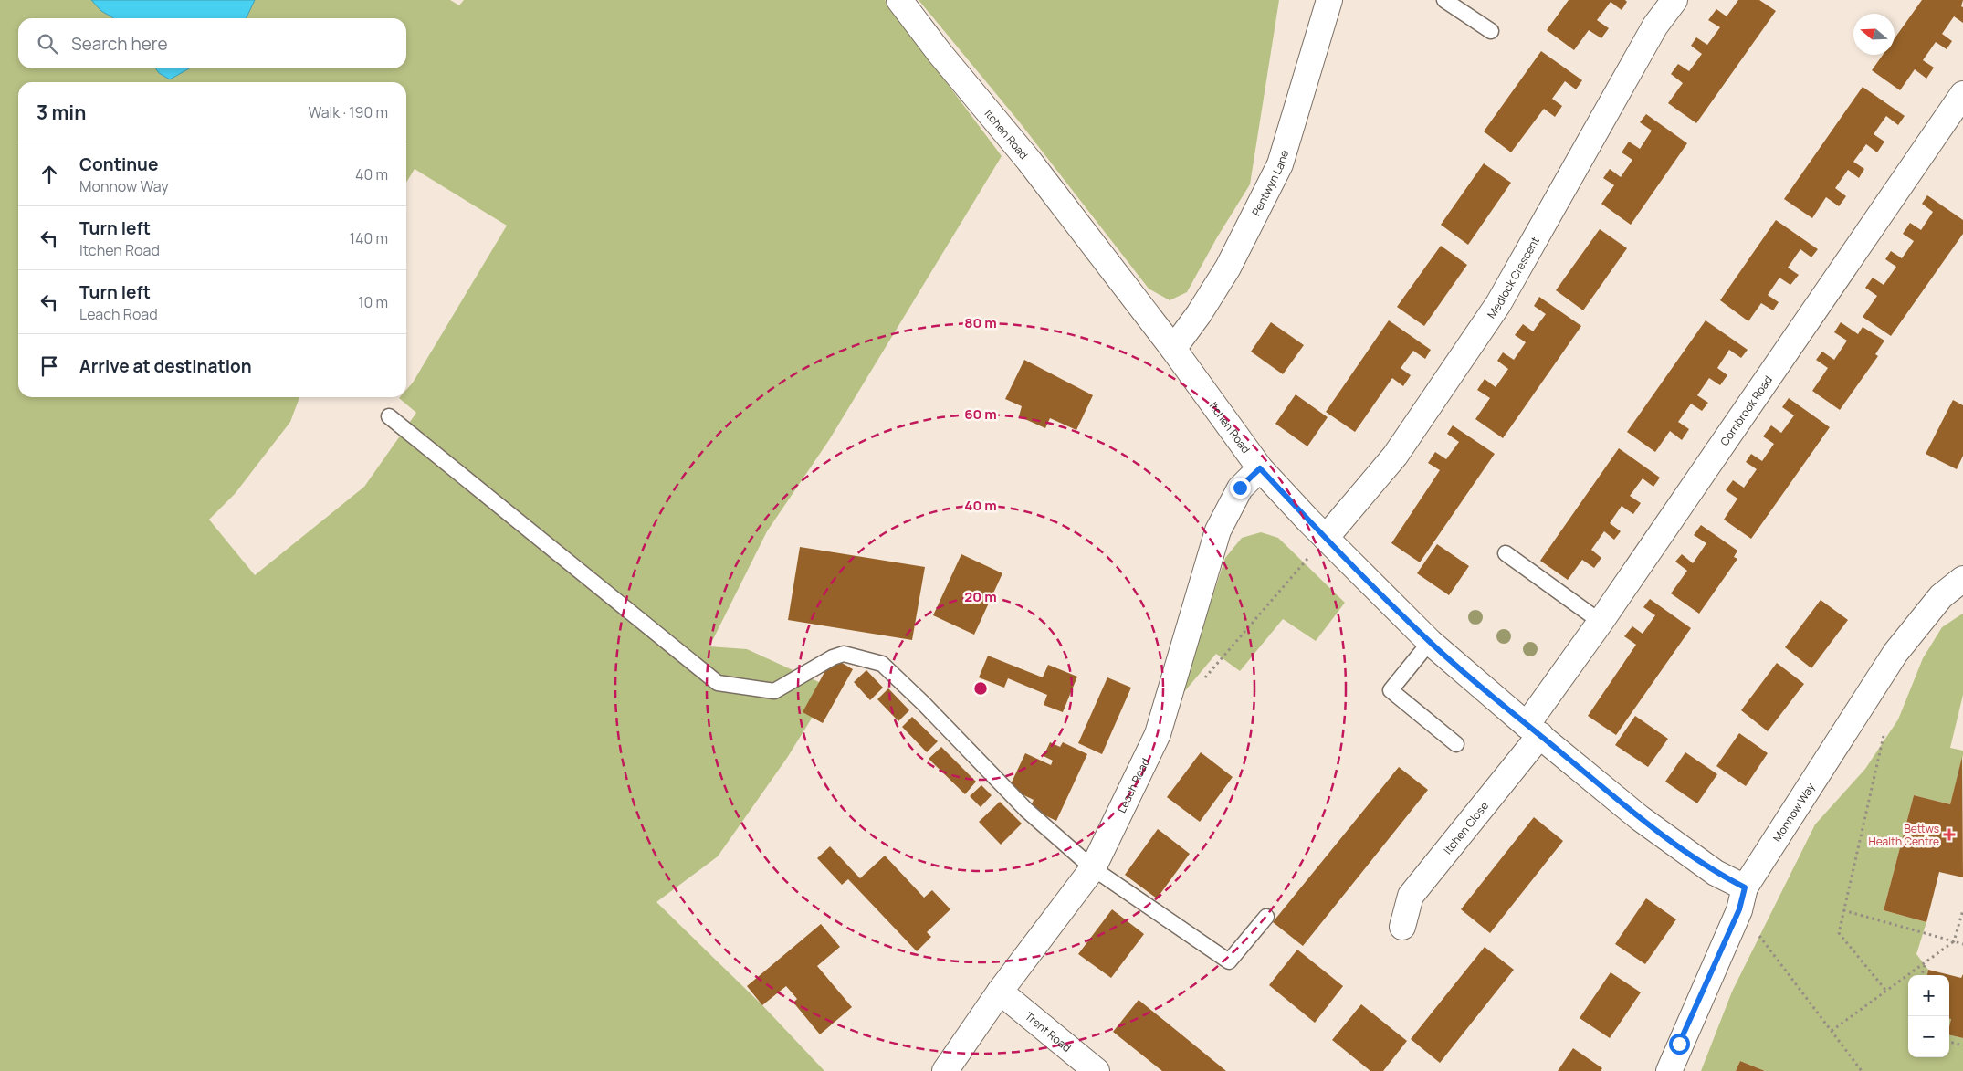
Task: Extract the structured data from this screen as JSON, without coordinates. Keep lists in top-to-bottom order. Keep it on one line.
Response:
{"streets":{"street":["Itchen Road","Pentwyn Lane","Medlock Crescent","Cornbrook Road","Leach Road","Monnow Way","Itchen Close","Trent Road"]},"crossings":[["Itchen Road","Pentwyn Lane"],["Itchen Road","Medlock Crescent"],["Itchen Road","Cornbrook Road"],["Itchen Road","Leach Road"],["Itchen Road","Monnow Way"],["Itchen Road","Itchen Close"],["Cornbrook Road","Itchen Close"],["Leach Road","Trent Road"]],"places":{"health":["Bettws Health Centre"]},"north":"left","page":{"search":"Search here","heading":["3 min","Walk · 190 m"],"list":[["Continue","Monnow Way","40 m"],["Turn left","Itchen Road","140 m"],["Turn left","Leach Road","10 m"],"Arrive at destination"],"map_buttons":["+","−"]},"rings":["80 m","60 m","40 m","20 m"]}
